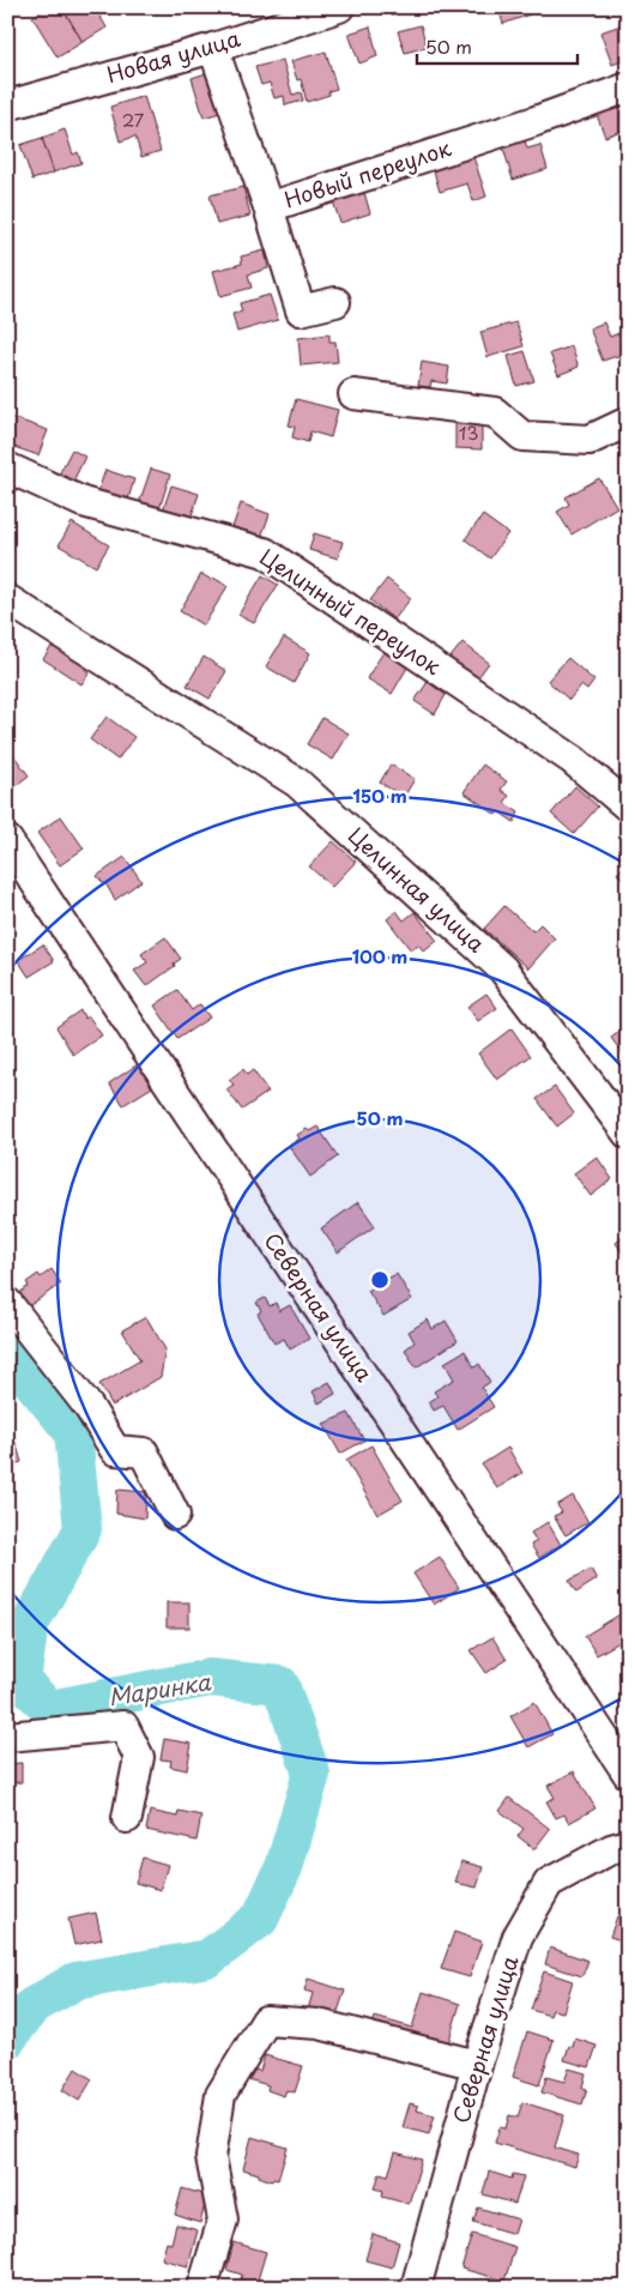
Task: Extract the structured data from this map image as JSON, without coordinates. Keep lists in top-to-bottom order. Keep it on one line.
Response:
{"streets":{"street":["Новая улица","Новый переулок","Целинный переулок","Целинная улица","Северная улица"]},"crossings":[["Новая улица","Новый переулок"]],"water":["Маринка"],"house_numbers":["27","13"],"scale_bar":"50 m","rings":["150 m","100 m","50 m"]}
